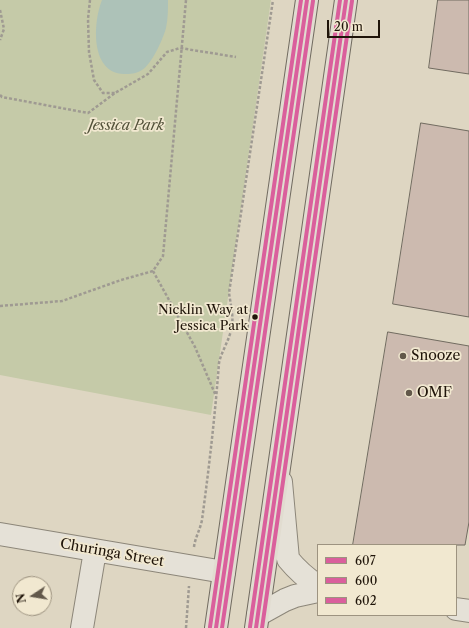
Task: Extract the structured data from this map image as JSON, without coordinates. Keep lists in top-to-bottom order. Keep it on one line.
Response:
{"streets":{"street":["Churinga Street"]},"parks":["Jessica Park"],"places":["Nicklin Way at Jessica Park","Snooze","OMF"],"lines":["transit line 607","transit line 602","transit line 600"],"legend":["607","600","602"],"scale_bar":"20 m","north":"left"}
